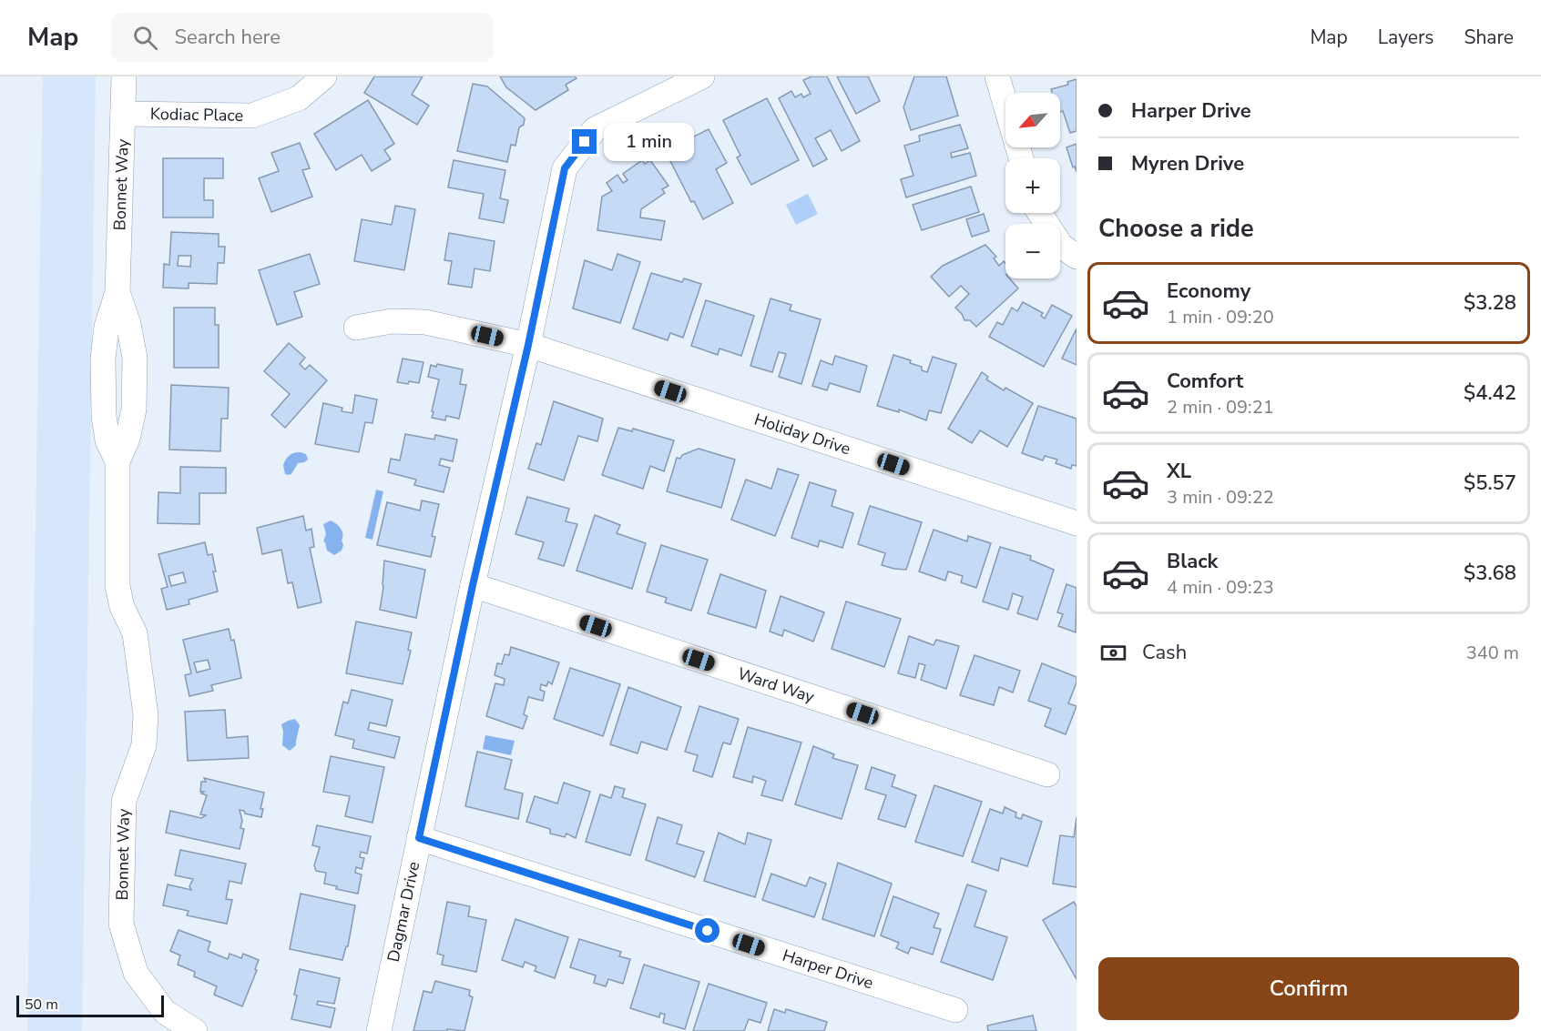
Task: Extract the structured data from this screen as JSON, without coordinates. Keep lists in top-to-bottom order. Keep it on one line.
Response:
{"streets":{"street":["Kodiac Place","Bonnet Way","Holiday Drive","Ward Way","Dagmar Drive","Harper Drive"]},"crossings":[["Kodiac Place","Bonnet Way"],["Holiday Drive","Dagmar Drive"],["Ward Way","Dagmar Drive"],["Dagmar Drive","Harper Drive"]],"scale_bar":"50 m","north":"bottom left","page":{"header":"Map","search":"Search here","nav":["Map","Layers","Share"],"banner":["Harper Drive","Myren Drive"],"map_buttons":["+","−"],"bubble":"1 min","heading":"Choose a ride","list":[{"name":"Economy","note":"1 min · 09:20","value":"$3.28"},{"name":"Comfort","note":"2 min · 09:21","value":"$4.42"},{"name":"XL","note":"3 min · 09:22","value":"$5.57"},{"name":"Black","note":"4 min · 09:23","value":"$3.68"}],"pay":["Cash","340 m"],"buttons":"Confirm","scale":"50 m"}}
